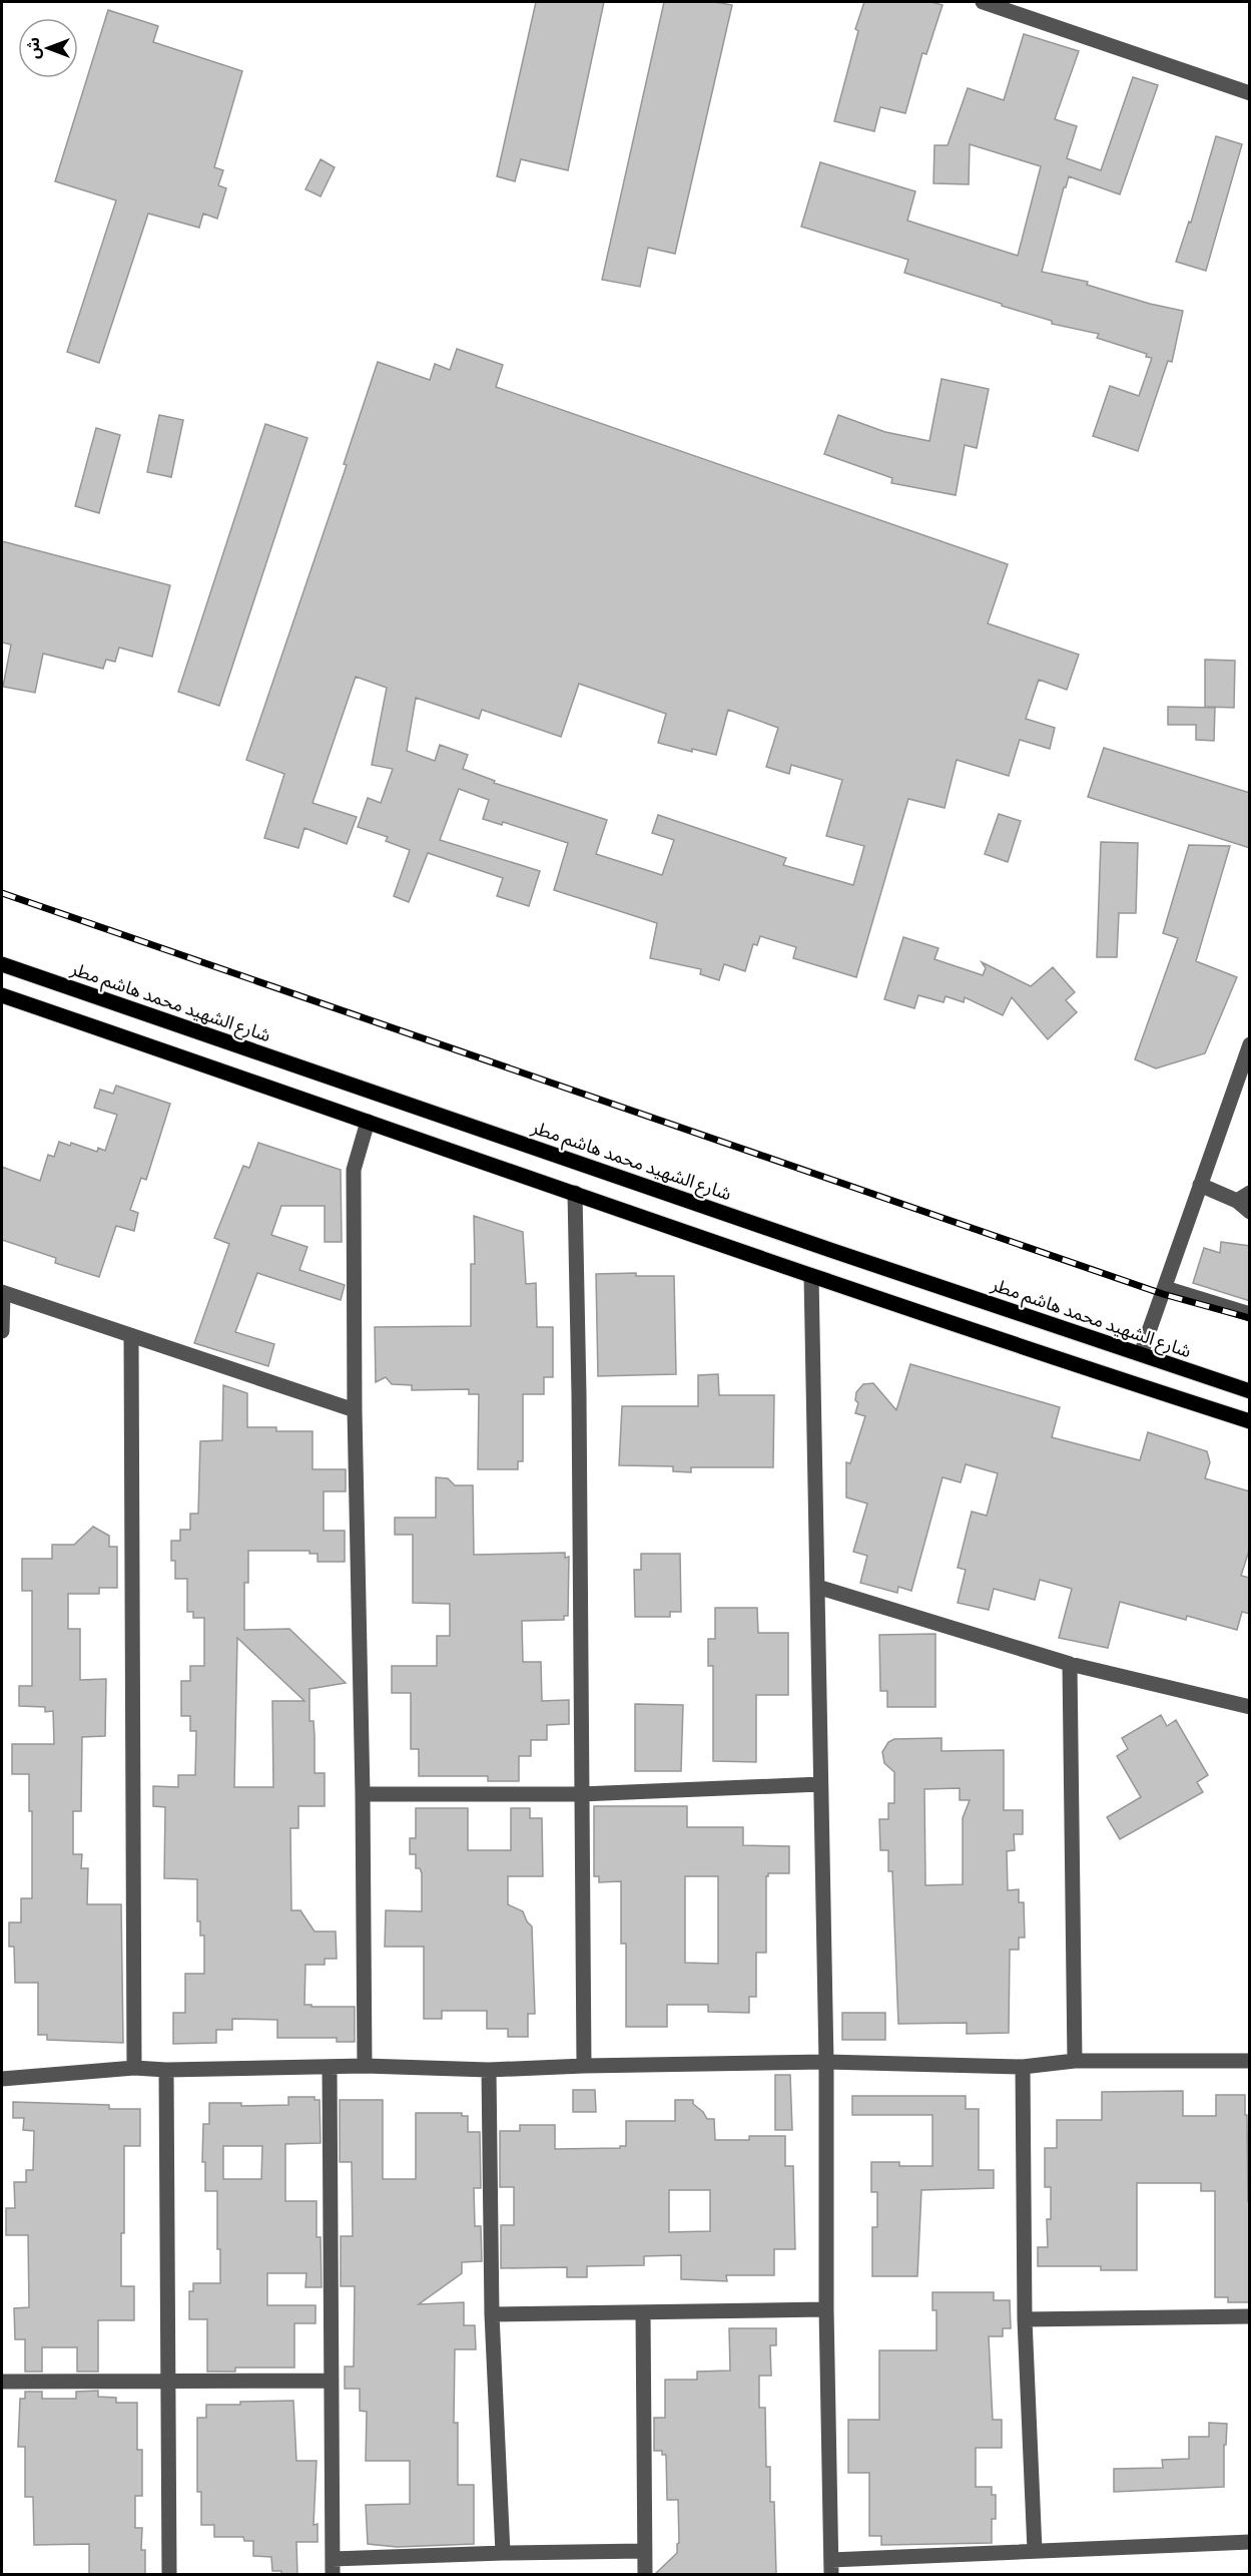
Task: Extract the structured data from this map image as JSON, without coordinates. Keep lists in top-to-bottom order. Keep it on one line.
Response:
{"streets":{"main road":["شارع الشهيد محمد هاشم مطر"]},"north":"left"}
